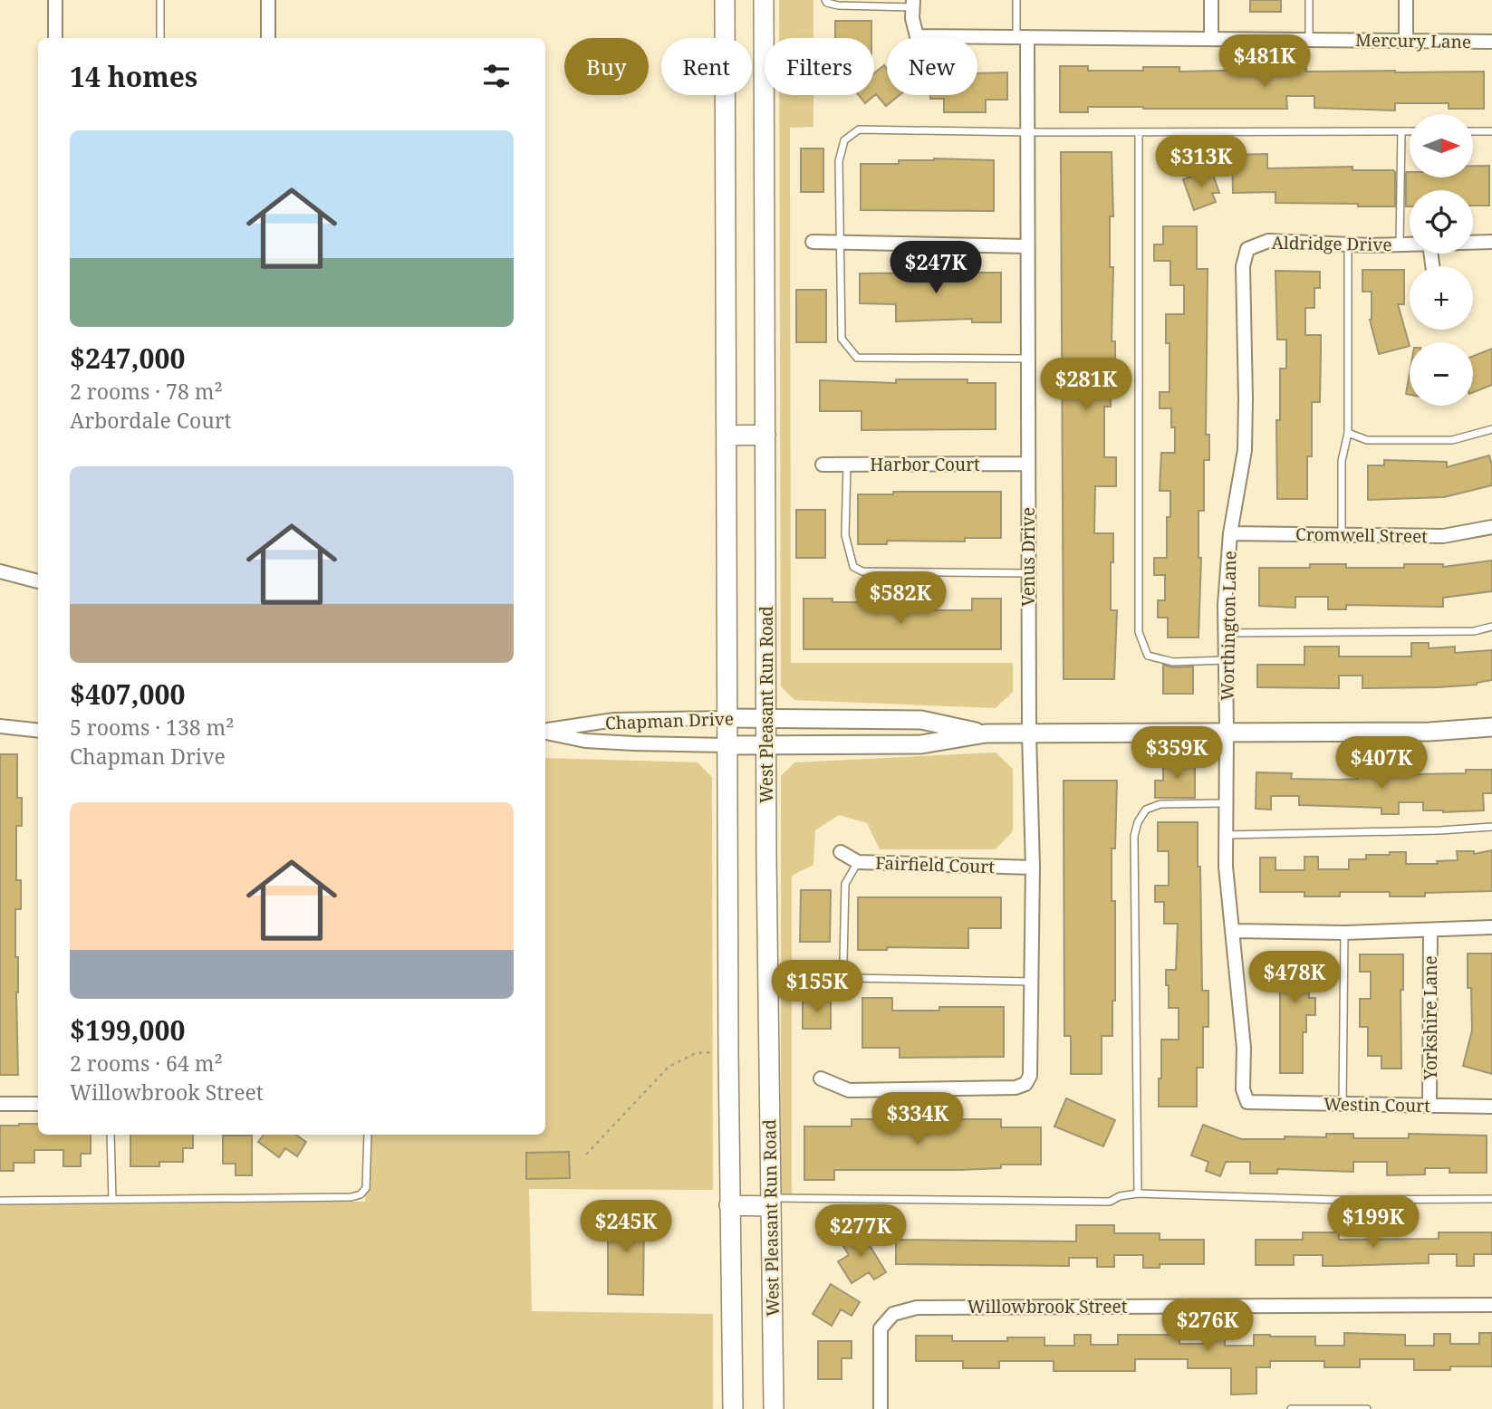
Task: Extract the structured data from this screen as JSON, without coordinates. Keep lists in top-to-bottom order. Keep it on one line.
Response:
{"streets":{"main road":["West Pleasant Run Road"],"street":["Mercury Lane","Aldridge Drive","Harbor Court","Cromwell Street","Venus Drive","Worthington Lane","Chapman Drive","Fairfield Court","Yorkshire Lane","Westin Court","Willowbrook Street"]},"crossings":[["Mercury Lane","Venus Drive"],["Aldridge Drive","Worthington Lane"],["Harbor Court","Venus Drive"],["Cromwell Street","Worthington Lane"],["Venus Drive","Chapman Drive"],["Venus Drive","Fairfield Court"],["Worthington Lane","Chapman Drive"],["Worthington Lane","Westin Court"],["West Pleasant Run Road","Chapman Drive"],["Yorkshire Lane","Westin Court"]],"north":"right","page":{"price":["$481K","$313K","$247K","$281K","$582K","$359K","$407K","$478K","$155K","$334K","$199K","$245K","$277K","$276K"],"chip":["Buy","Rent","Filters","New"],"heading":"14 homes","map_buttons":["+","−"],"list":[{"name":"$247,000","note":"2 rooms · 78 m² · Arbordale Court"},{"name":"$407,000","note":"5 rooms · 138 m² · Chapman Drive"},{"name":"$199,000","note":"2 rooms · 64 m² · Willowbrook Street"}]}}
